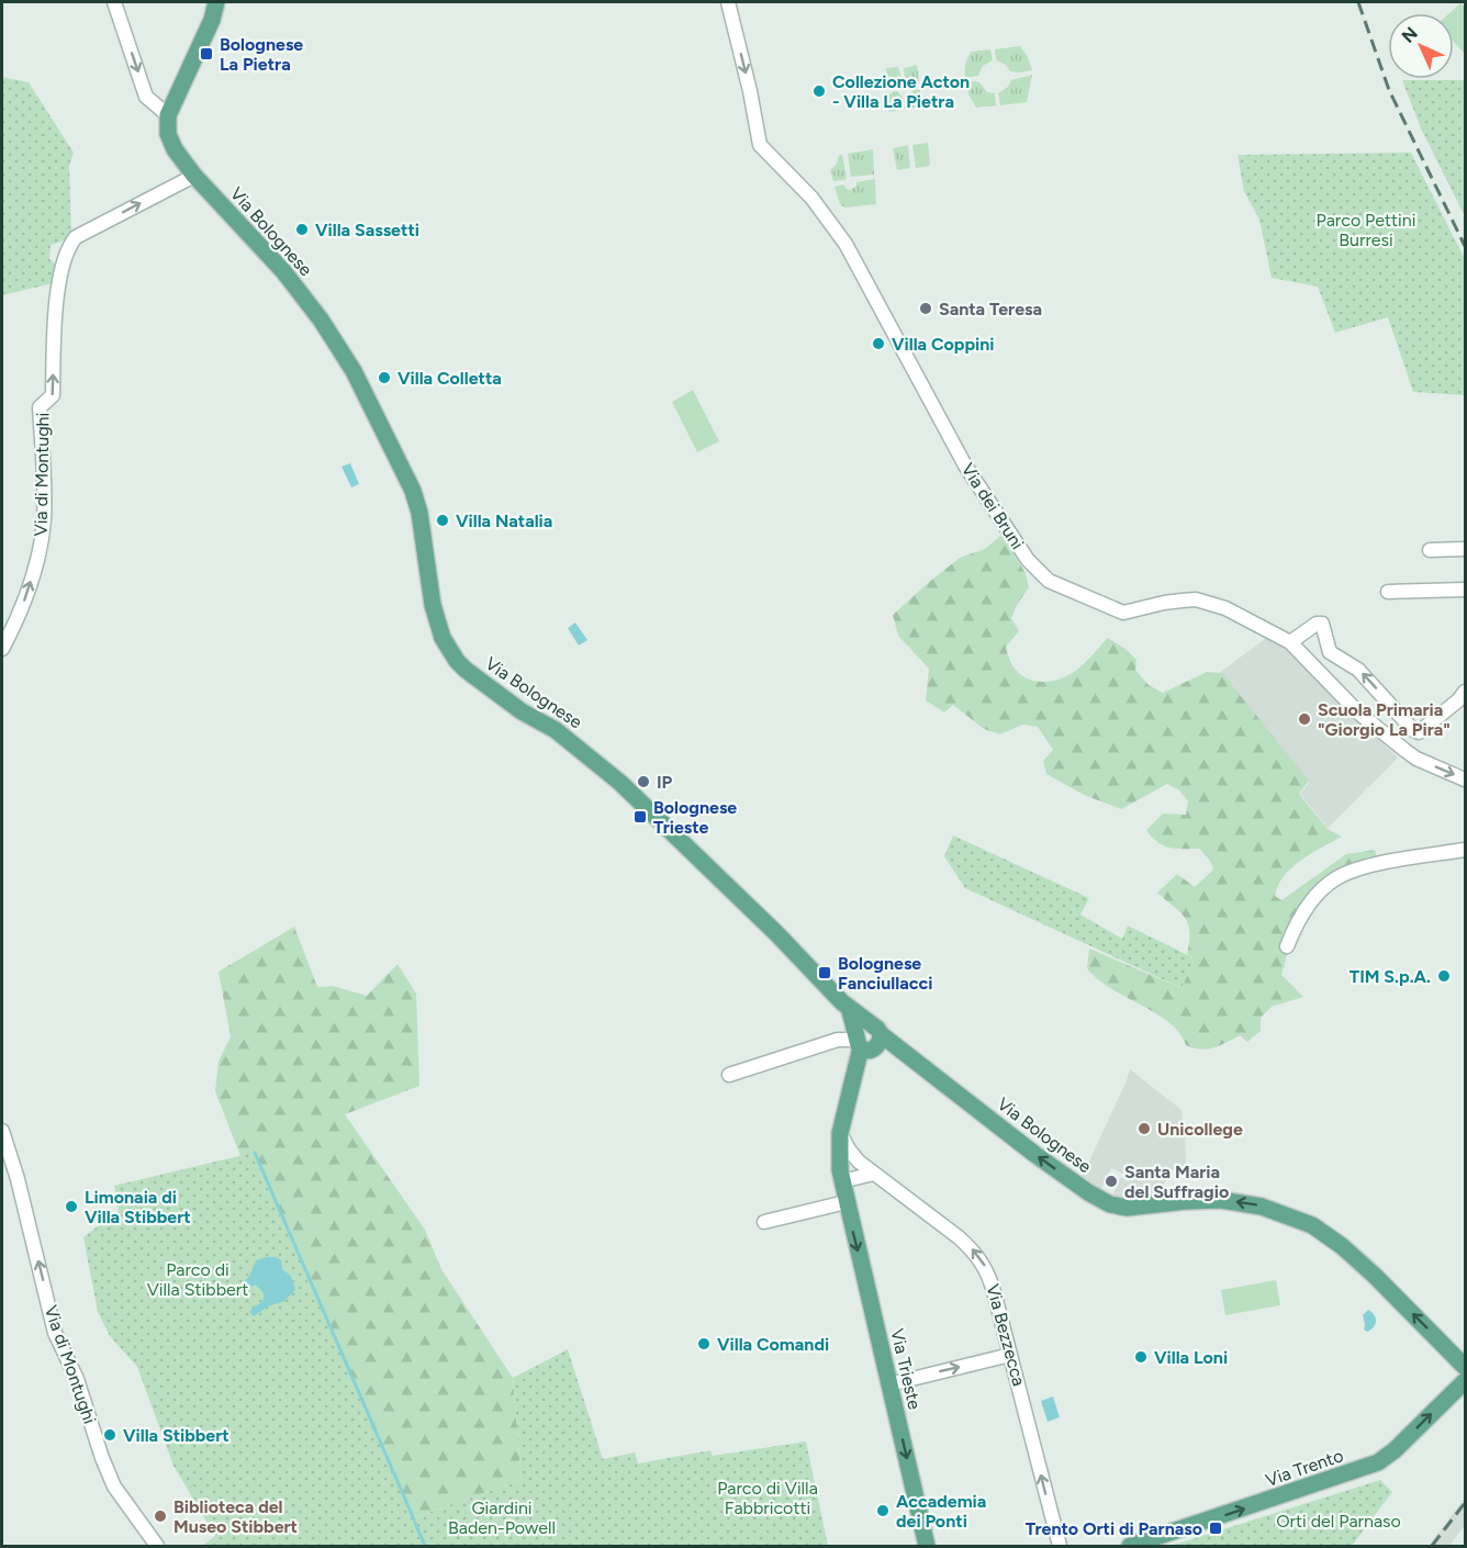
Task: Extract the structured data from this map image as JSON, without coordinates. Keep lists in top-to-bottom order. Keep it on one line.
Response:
{"streets":{"main road":["Via Bolognese","Via Trieste","Via Trento"],"street":["Via di Montughi","Via dei Bruni","Via Bezzecca"]},"crossings":[["Via Bolognese","Via di Montughi"],["Via Bolognese","Via Trieste"],["Via Bezzecca","Via Trieste"]],"one_way":["Via Bolognese","Via di Montughi","Via dei Bruni","Via Bezzecca","Via Trieste","Via Trento"],"parks":["Parco Pettini Burresi","Parco di Villa Stibbert","Parco di Villa Fabbricotti","Giardini Baden-Powell","Orti del Parnaso"],"places":{"transit":["Bolognese La Pietra","Bolognese Trieste","Bolognese Fanciullacci","Trento Orti di Parnaso"],"other":["Collezione Acton - Villa La Pietra","Villa Sassetti","Santa Teresa","Villa Coppini","Villa Colletta","Villa Natalia","Scuola Primaria \"Giorgio La Pira\"","IP","TIM S.p.A.","Unicollege","Santa Maria del Suffragio","Limonaia di Villa Stibbert","Villa Comandi","Villa Loni","Villa Stibbert","Accademia dei Ponti","Biblioteca del Museo Stibbert"]},"north":"top left"}
